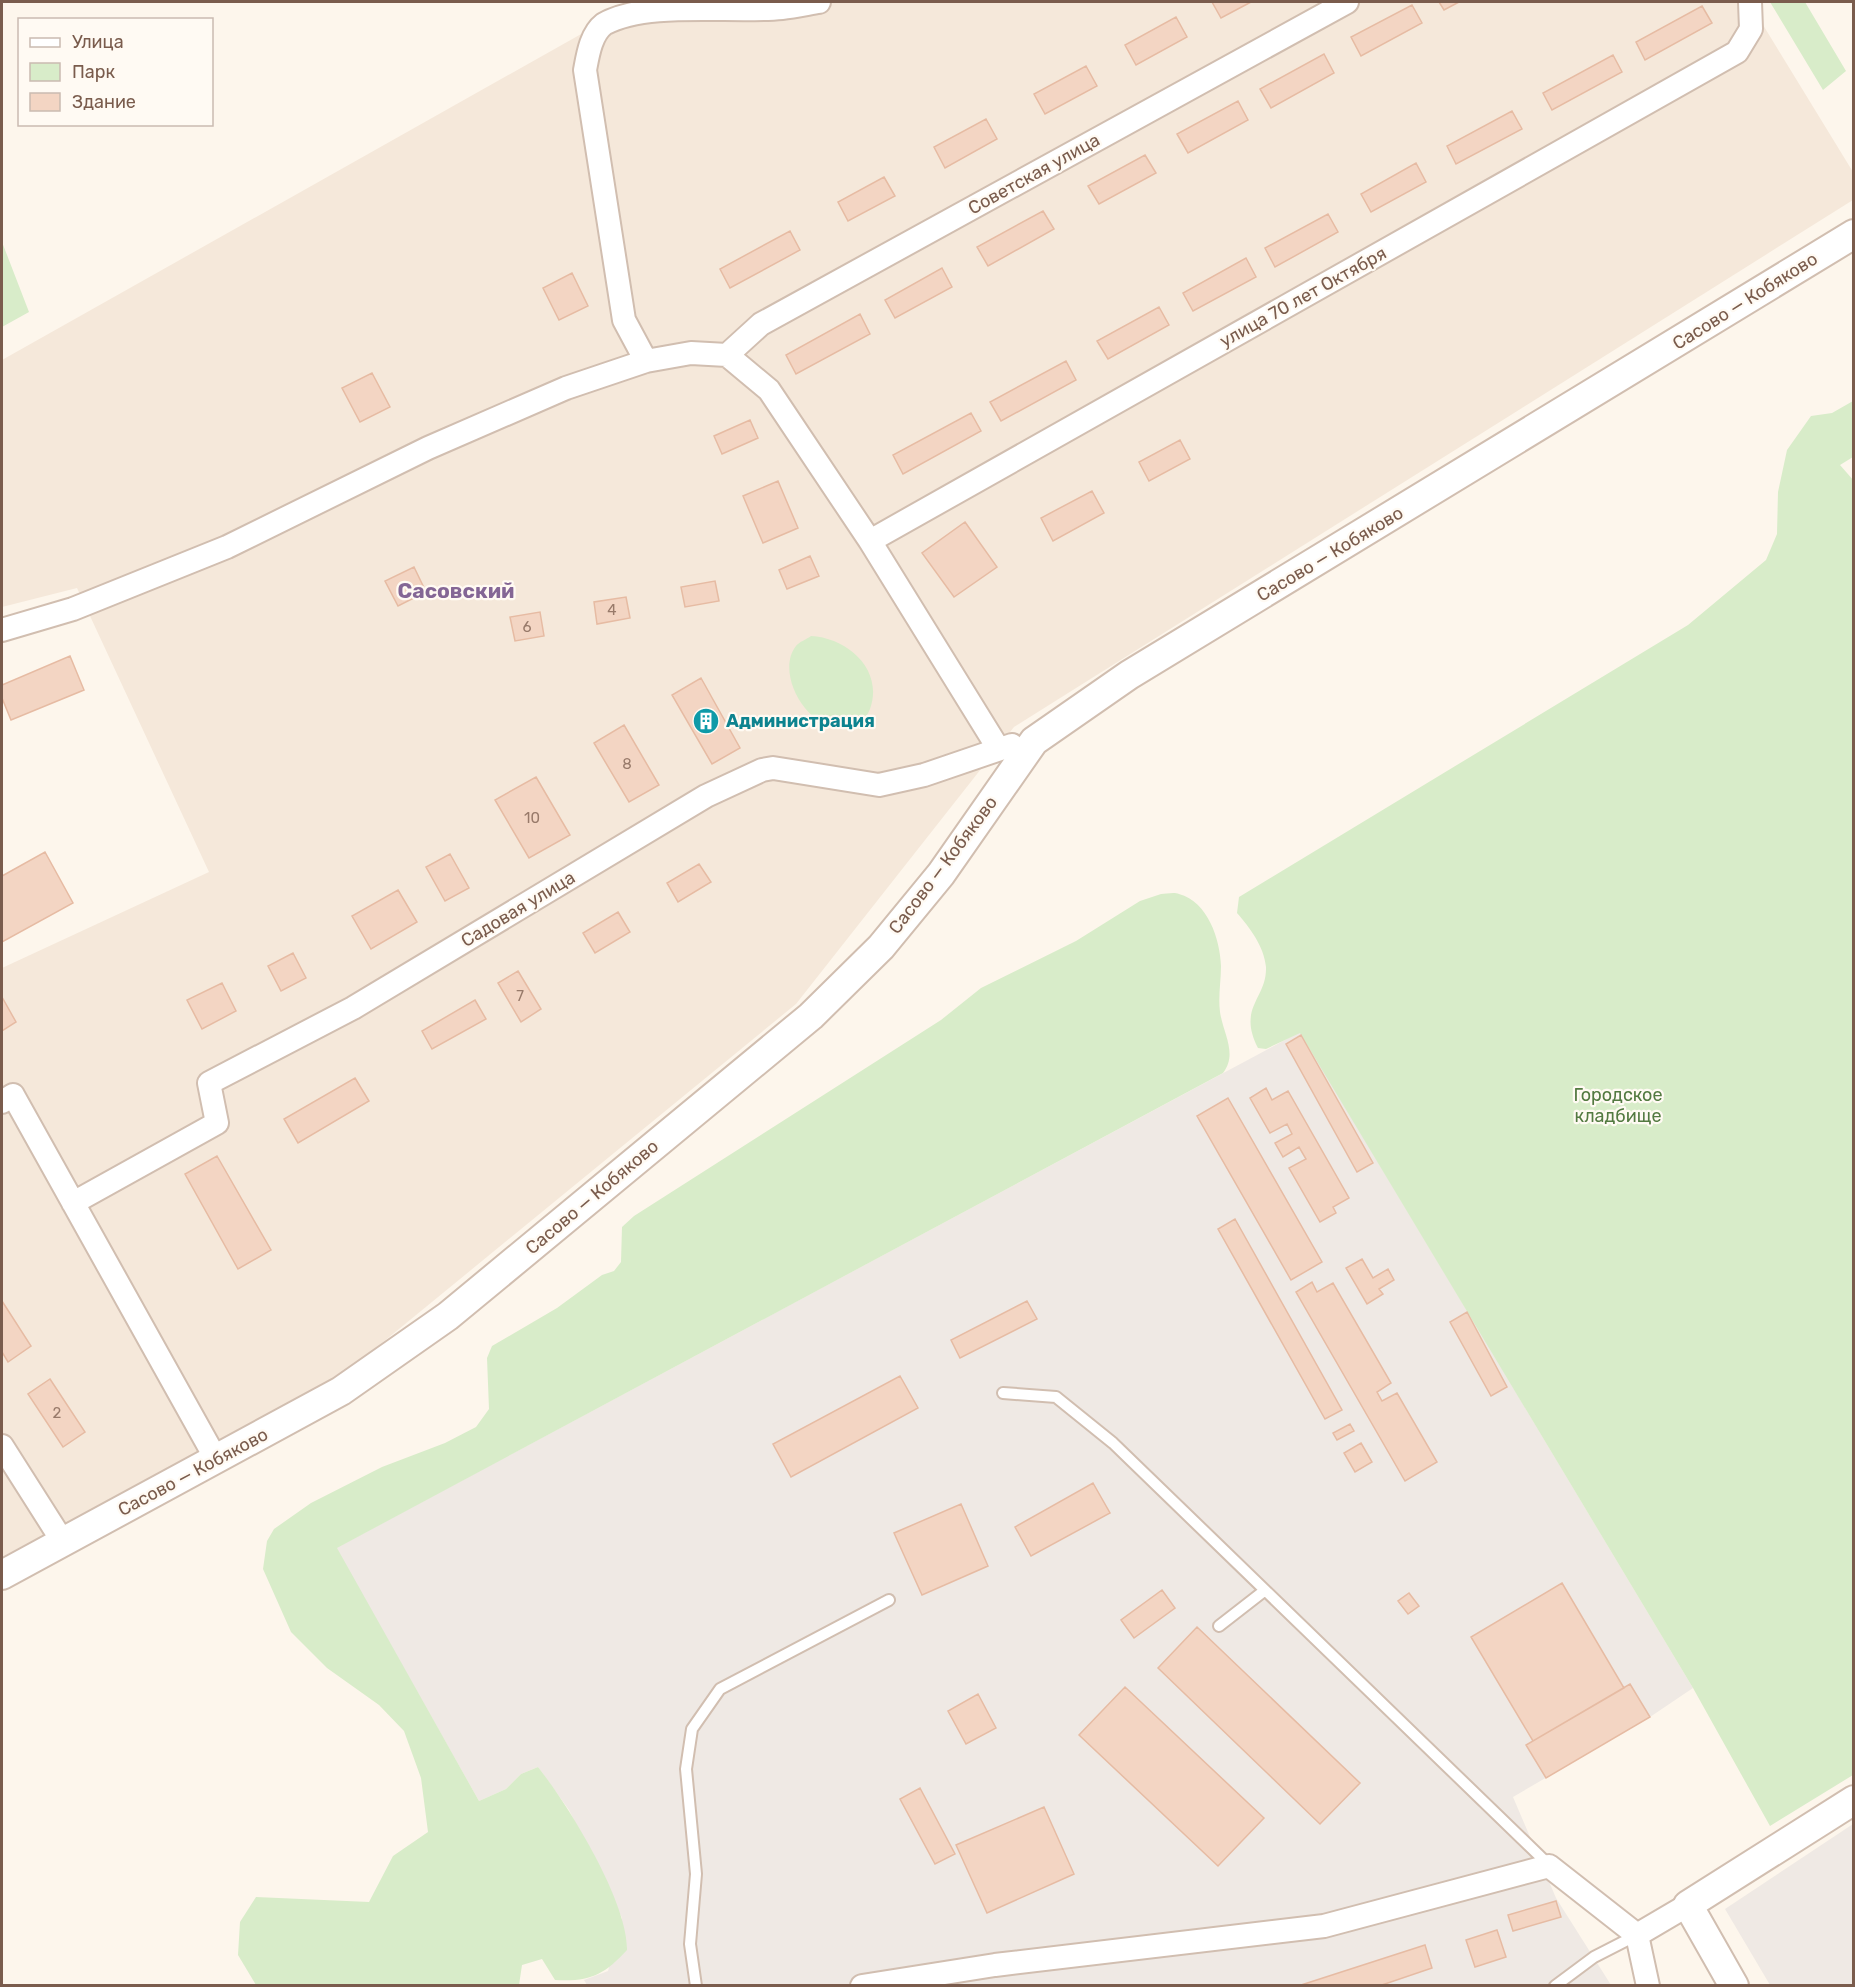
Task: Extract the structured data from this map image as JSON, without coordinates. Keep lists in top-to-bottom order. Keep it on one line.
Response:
{"streets":{"street":["Советская улица","улица 70 лет Октября","Сасово — Кобяково","Садовая улица"]},"crossings":[["Сасово — Кобяково","Садовая улица"]],"districts":["Сасовский"],"parks":["Городское кладбище"],"places":{"building":["Администрация"]},"house_numbers":["4","6","8","10","7","2"],"legend":["Улица","Парк","Здание"]}
